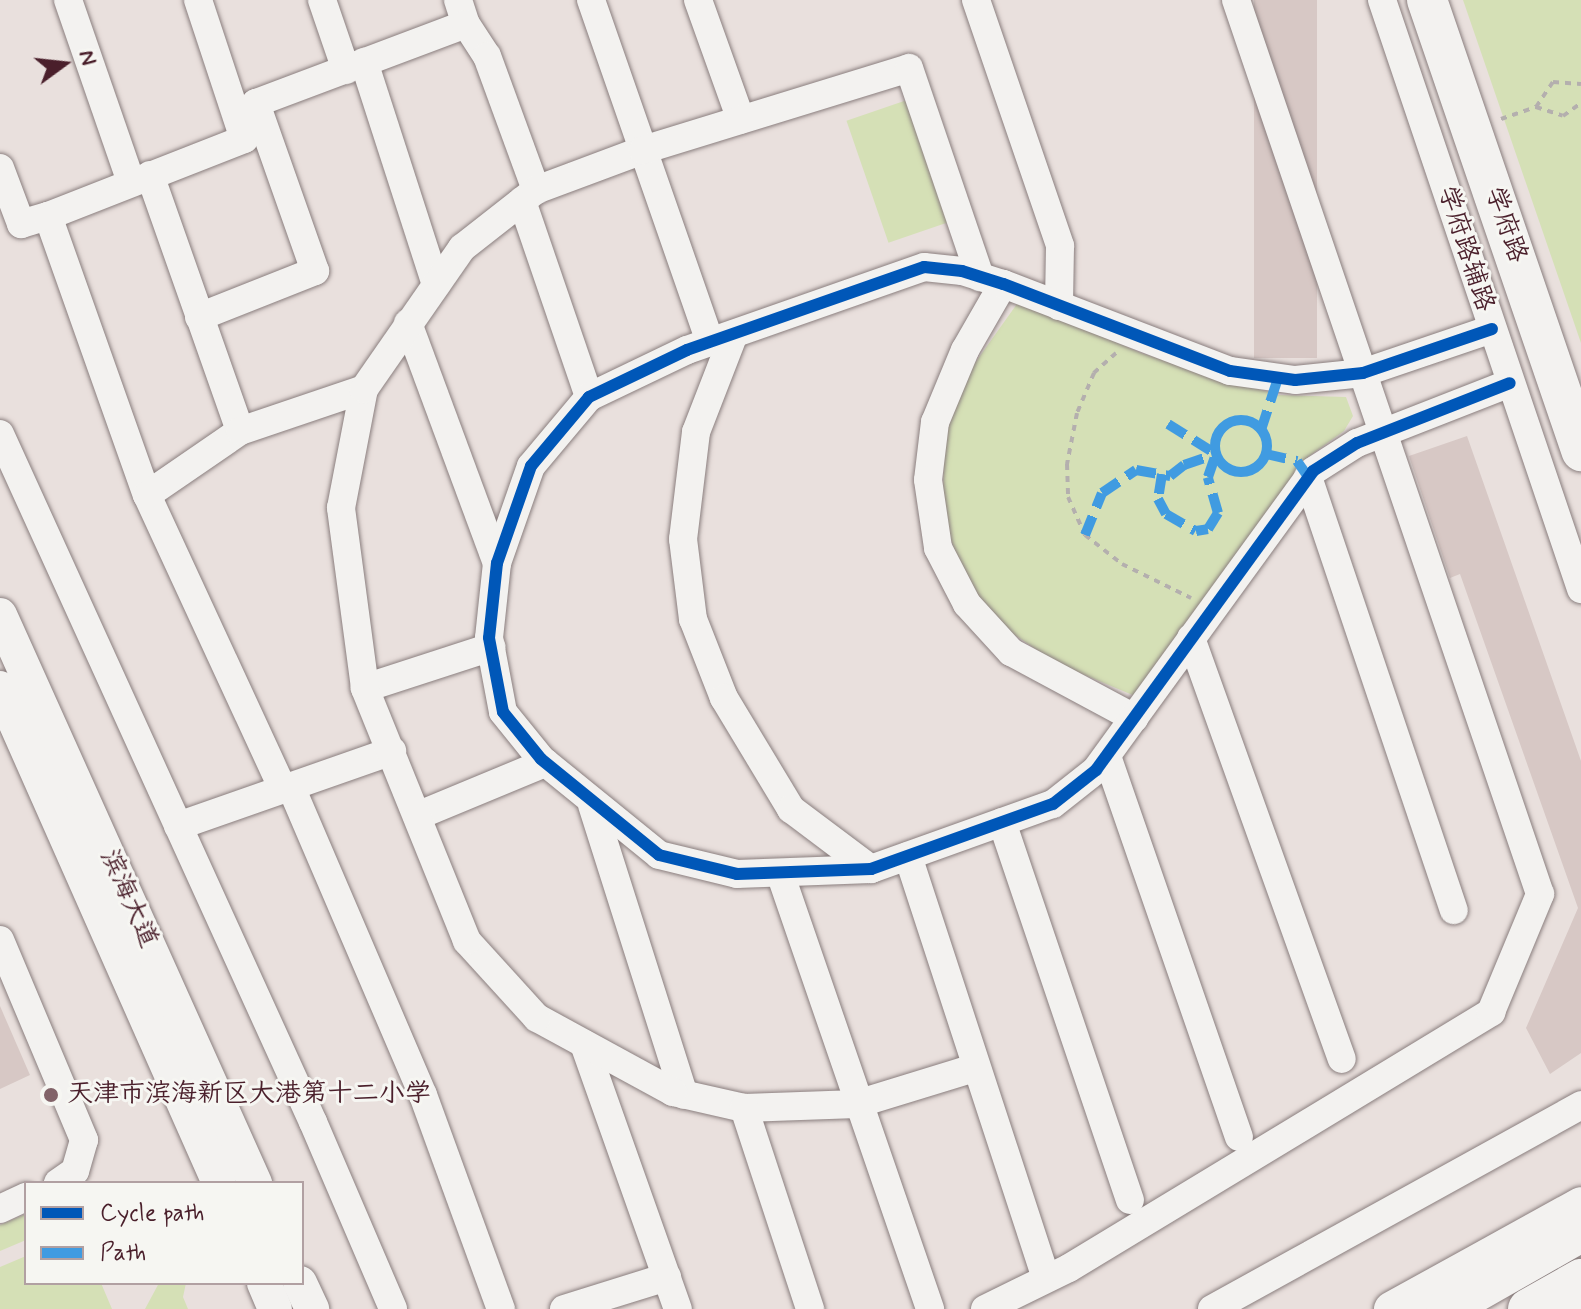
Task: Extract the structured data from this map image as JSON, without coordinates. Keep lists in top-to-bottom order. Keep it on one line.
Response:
{"streets":{"highway":["学府路"],"main road":["滨海大道"],"street":["学府路辅路"]},"places":["天津市滨海新区大港第十二小学"],"legend":["Cycle path","Path"],"north":"right"}
